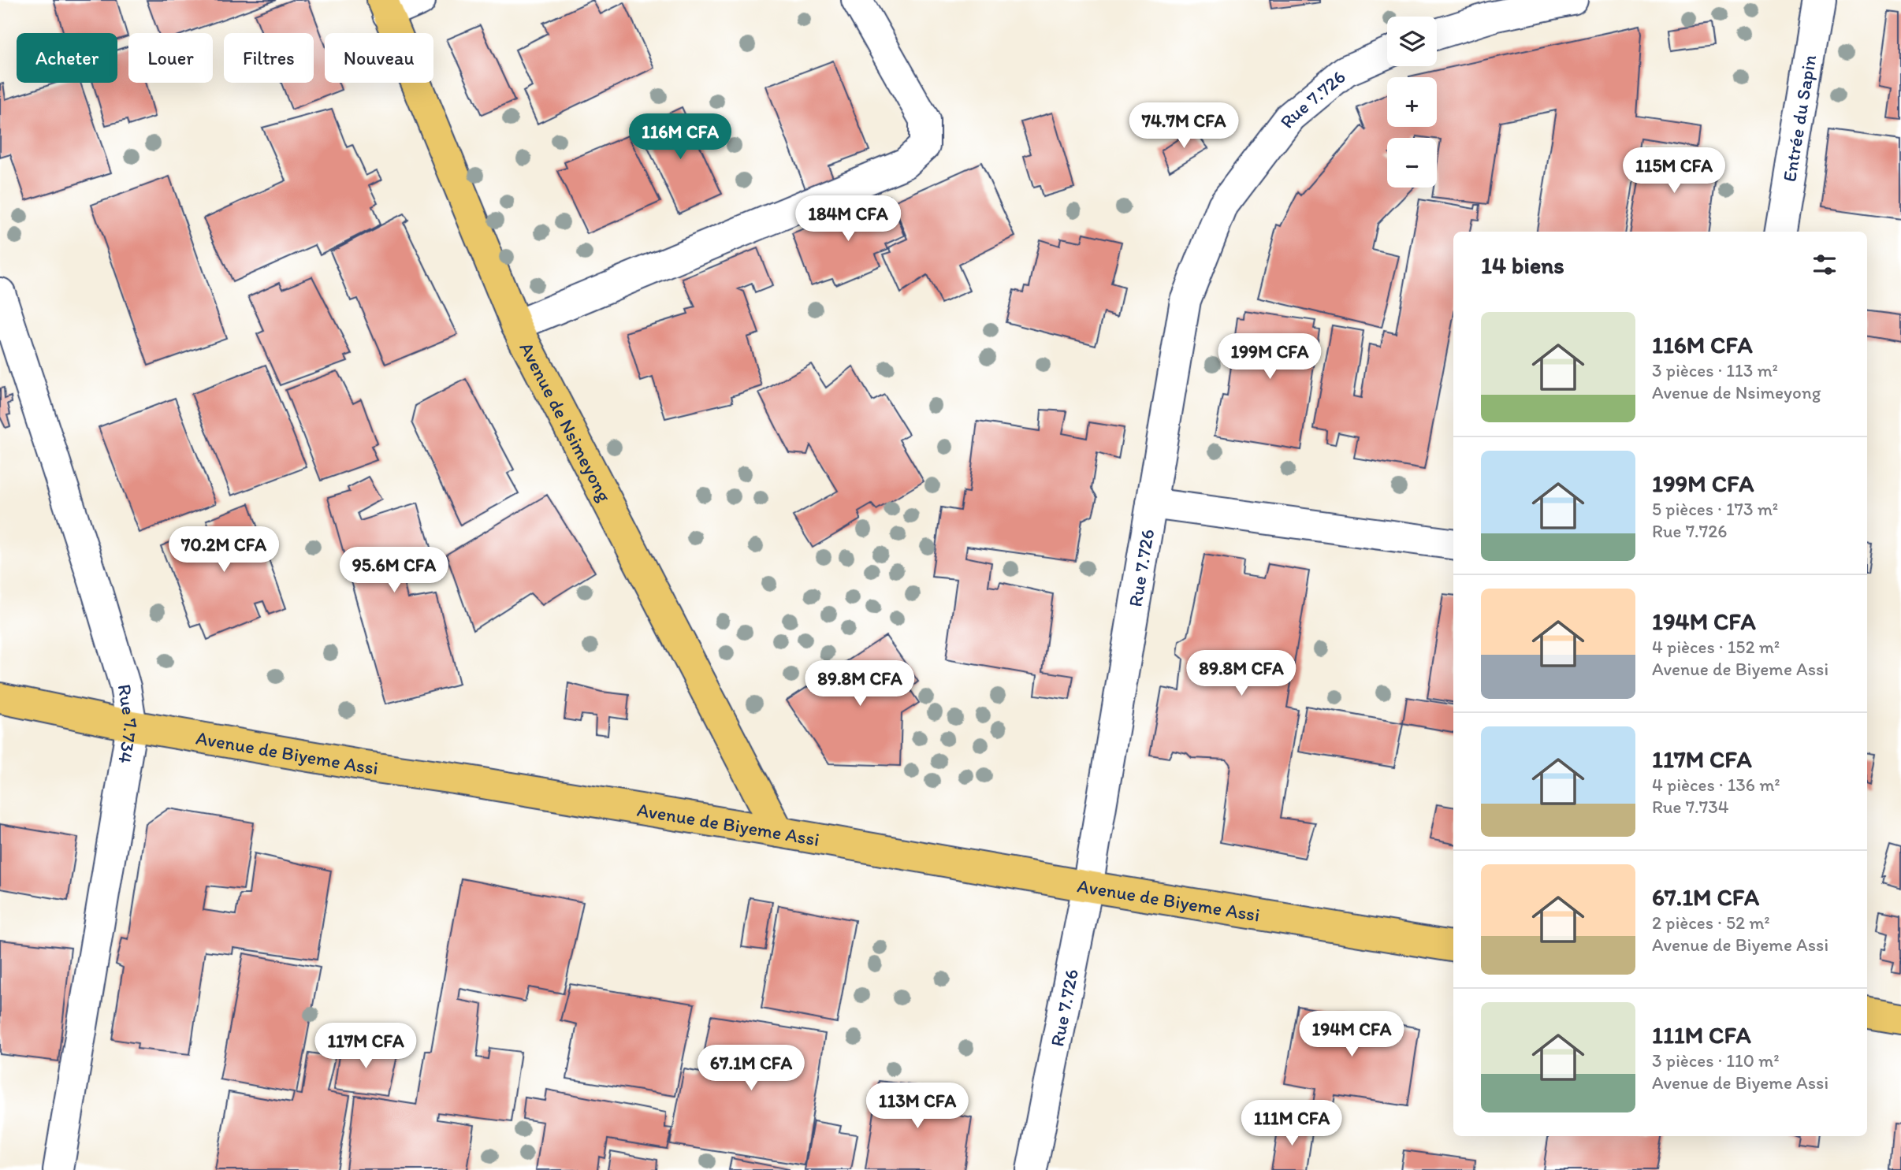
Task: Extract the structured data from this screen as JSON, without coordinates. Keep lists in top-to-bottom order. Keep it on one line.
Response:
{"streets":{"main road":["Avenue de Nsimeyong","Avenue de Biyeme Assi"],"street":["Rue 7.726","Entrée du Sapin","Rue 7.734"]},"crossings":[["Rue 7.726","Avenue de Biyeme Assi"],["Avenue de Nsimeyong","Avenue de Biyeme Assi"],["Rue 7.734","Avenue de Biyeme Assi"]],"page":{"map_buttons":["+","−"],"chip":["Acheter","Louer","Filtres","Nouveau"],"price":["74.7M CFA","116M CFA","115M CFA","184M CFA","199M CFA","70.2M CFA","95.6M CFA","89.8M CFA","89.8M CFA","194M CFA","117M CFA","67.1M CFA","113M CFA","111M CFA"],"heading":"14 biens","list":[{"name":"116M CFA","note":"3 pièces · 113 m² · Avenue de Nsimeyong"},{"name":"199M CFA","note":"5 pièces · 173 m² · Rue 7.726"},{"name":"194M CFA","note":"4 pièces · 152 m² · Avenue de Biyeme Assi"},{"name":"117M CFA","note":"4 pièces · 136 m² · Rue 7.734"},{"name":"67.1M CFA","note":"2 pièces · 52 m² · Avenue de Biyeme Assi"},{"name":"111M CFA","note":"3 pièces · 110 m² · Avenue de Biyeme Assi"}]}}
